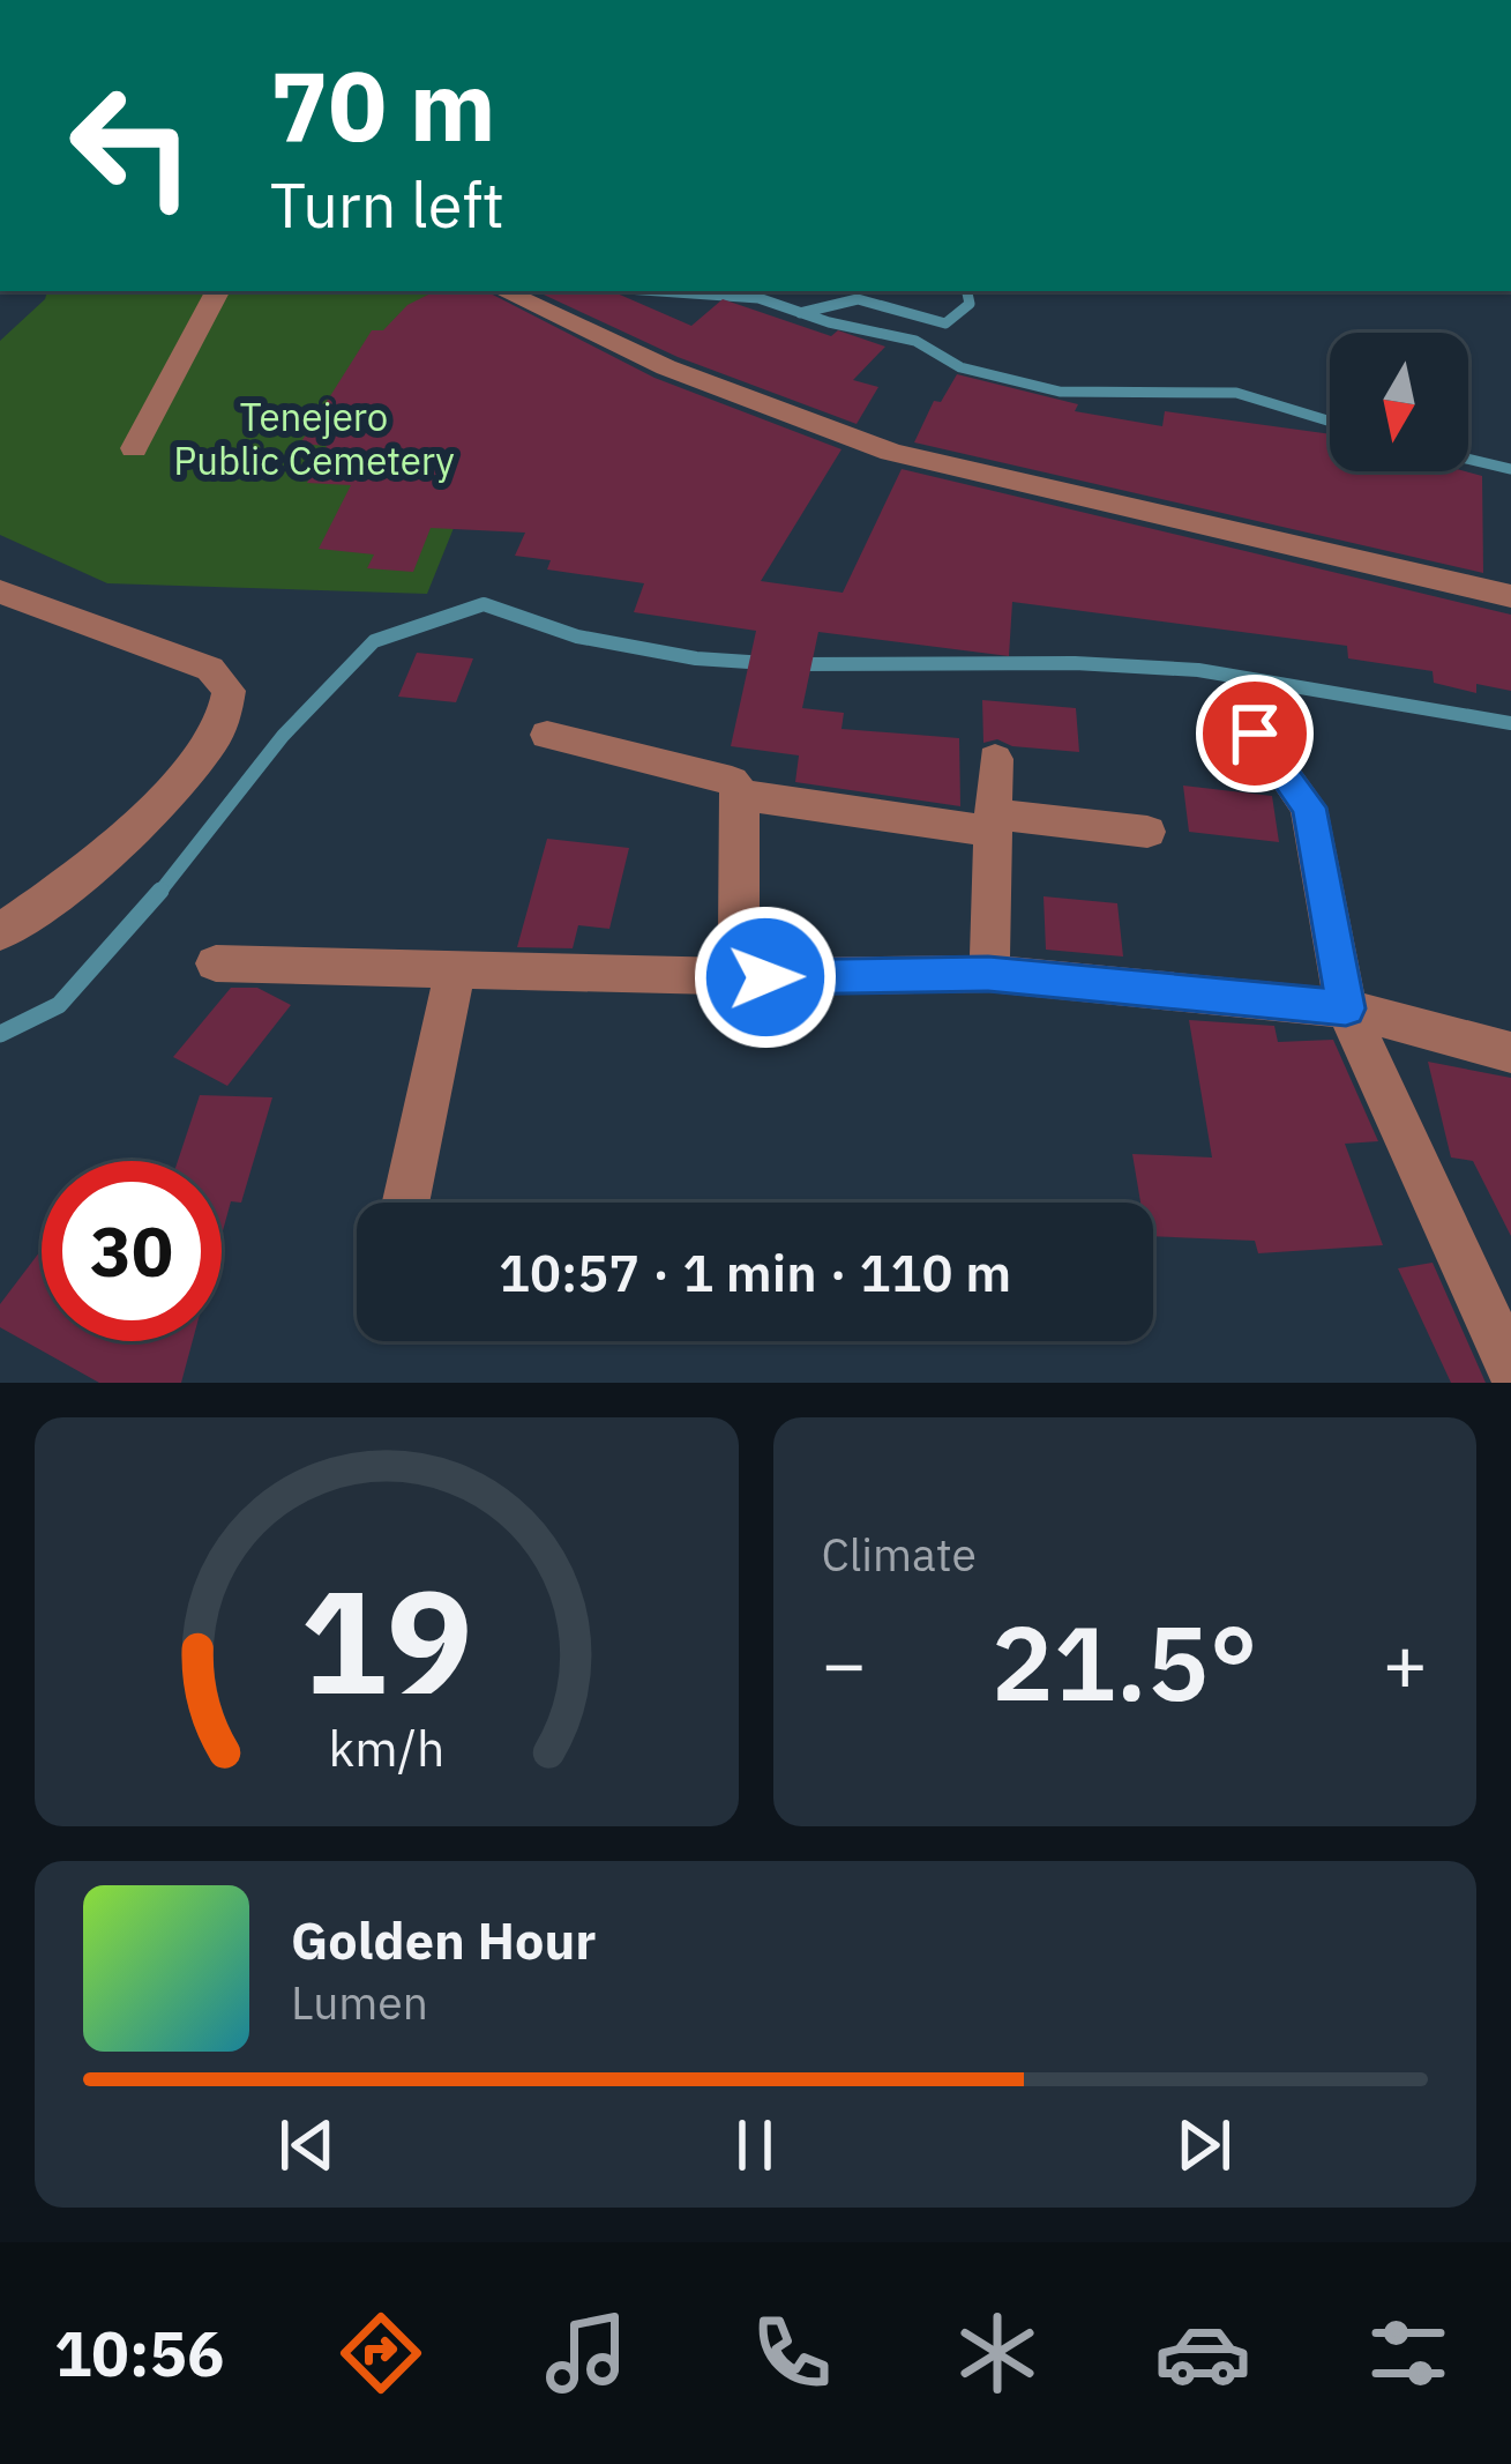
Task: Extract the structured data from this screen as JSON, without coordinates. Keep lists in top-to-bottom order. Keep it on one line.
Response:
{"parks":["Tenejero Public Cemetery"],"north":"bottom","page":{"turn":["70 m","Turn left"],"limit":"30","trip":"10:57 · 1 min · 110 m","tile":"Climate","heat":["−","21.5°","+"],"song":["Golden Hour","Lumen"],"tabs":"10:56","gauge":["19","km/h"]}}
